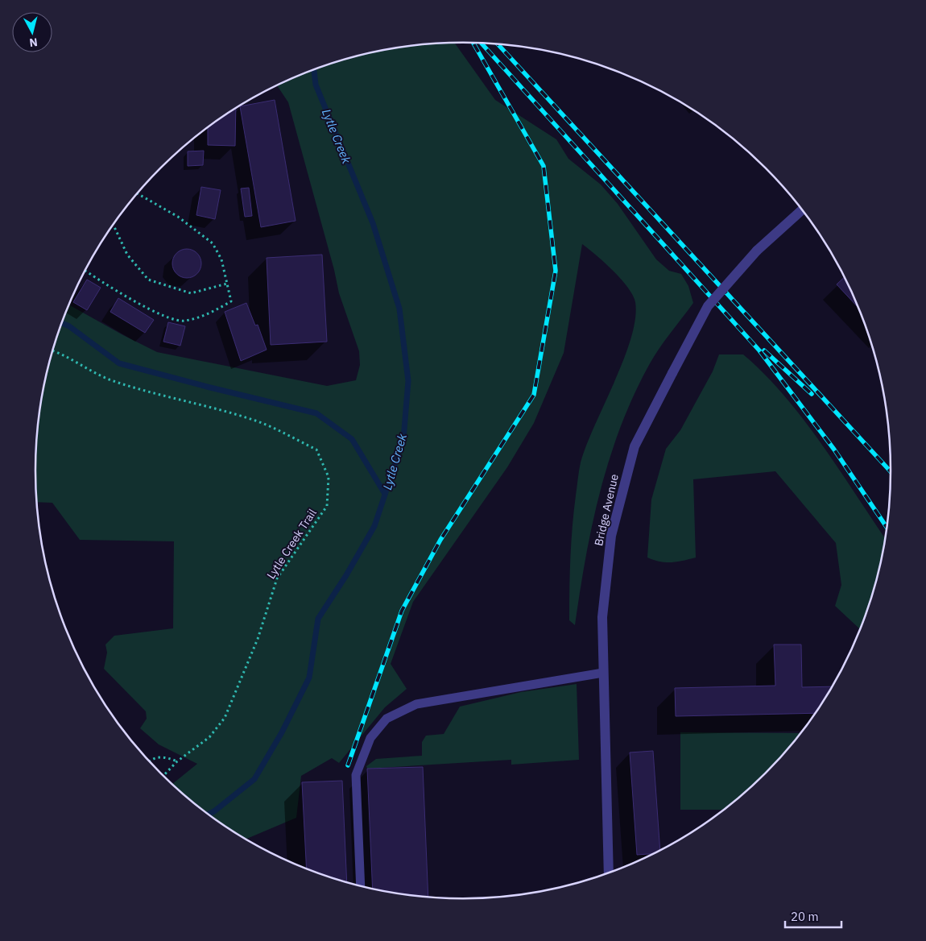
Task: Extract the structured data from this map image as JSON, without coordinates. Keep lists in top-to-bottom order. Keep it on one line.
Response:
{"streets":{"street":["Bridge Avenue"],"path":["Lytle Creek Trail"]},"water":["Lytle Creek"],"scale_bar":"20 m","north":"bottom"}
